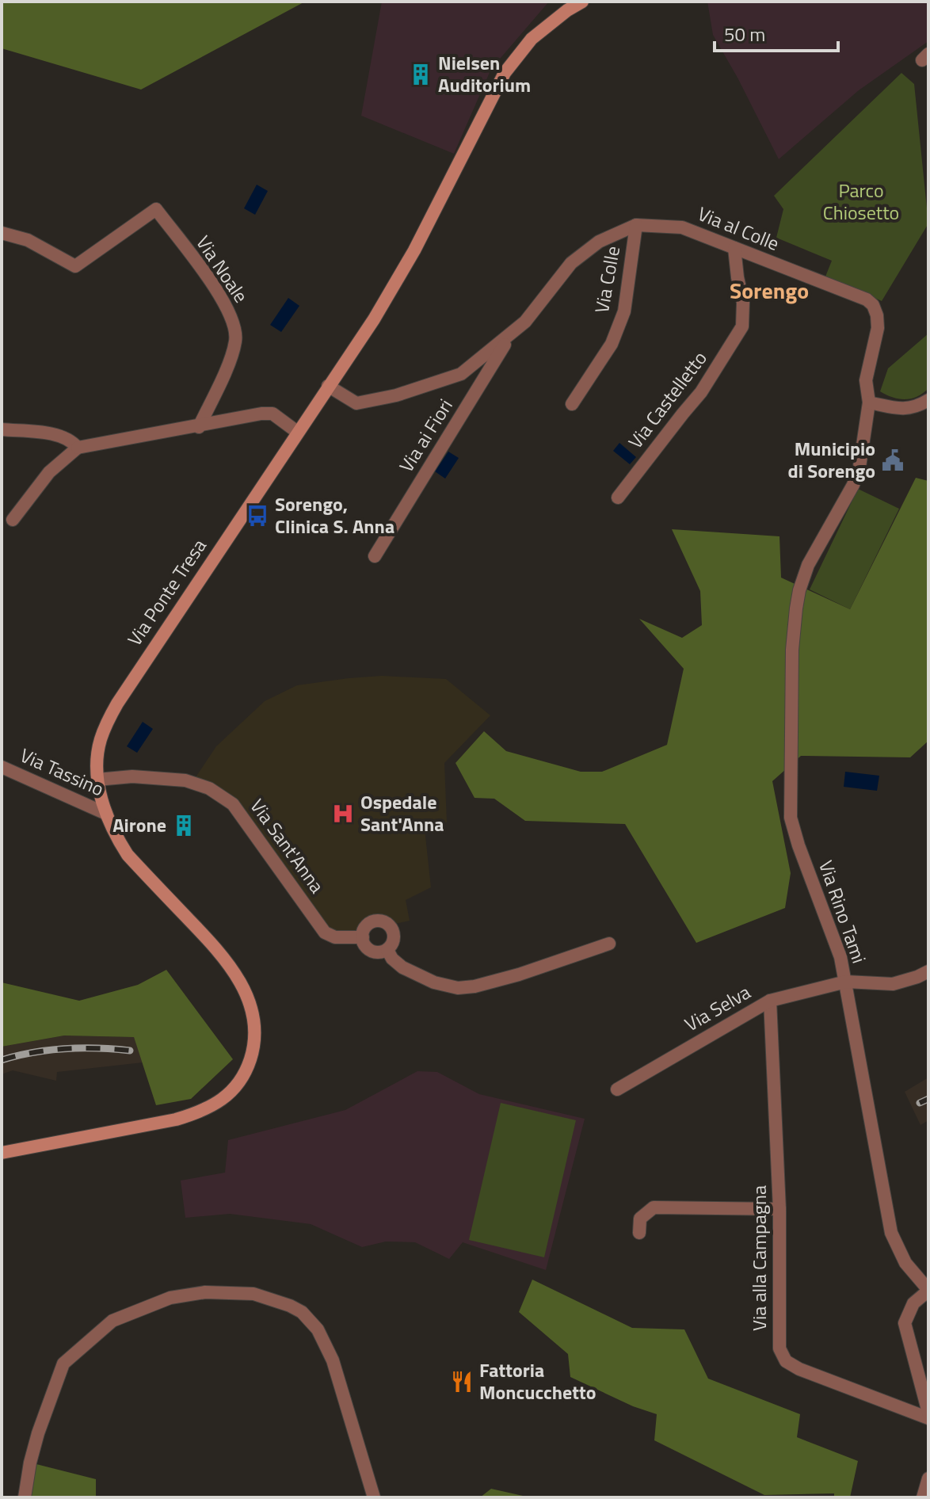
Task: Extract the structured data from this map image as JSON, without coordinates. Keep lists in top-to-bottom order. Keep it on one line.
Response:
{"streets":{"main road":["Via Ponte Tresa"],"street":["Via al Colle","Via Noale","Via Colle","Via Castelletto","Via ai Fiori","Via Tassino","Via Sant'Anna","Via Rino Tami","Via Selva","Via alla Campagna"]},"crossings":[["Via al Colle","Via Colle"],["Via al Colle","Via Castelletto"],["Via al Colle","Via ai Fiori"],["Via al Colle","Via Ponte Tresa"],["Via al Colle","Via Rino Tami"],["Via Ponte Tresa","Via Tassino"],["Via Ponte Tresa","Via Sant'Anna"],["Via Rino Tami","Via Selva"],["Via Selva","Via alla Campagna"]],"districts":["Sorengo"],"parks":["Parco Chiosetto"],"places":{"building":["Nielsen Auditorium","Airone"],"public building":["Municipio di Sorengo"],"bus stop":["Sorengo, Clinica S. Anna"],"hospital":["Ospedale Sant'Anna"],"restaurant":["Fattoria Moncucchetto"]},"scale_bar":"50 m"}
